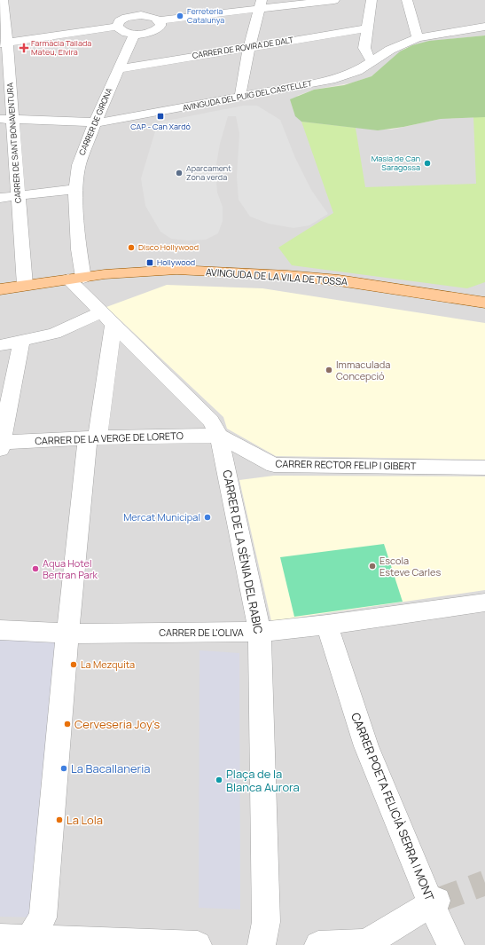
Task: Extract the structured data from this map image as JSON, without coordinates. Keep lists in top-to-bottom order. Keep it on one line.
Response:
{"streets":{"main road":["AVINGUDA DE LA VILA DE TOSSA"],"street":["CARRER DE ROVIRA DE DALT","AVINGUDA DEL PUIG DEL CASTELLET","CARRER DE GIRONA","CARRER DE SANT BONAVENTURA","CARRER DE LA VERGE DE LORETO","CARRER RECTOR FELIP I GIBERT","CARRER DE LA SÈNIA DEL RABIC","CARRER DE L'OLIVA","CARRER POETA FELICIÀ SERRA I MONT"]},"crossings":[["CARRER DE ROVIRA DE DALT","CARRER DE GIRONA"],["AVINGUDA DEL PUIG DEL CASTELLET","CARRER DE GIRONA"],["AVINGUDA DEL PUIG DEL CASTELLET","CARRER DE SANT BONAVENTURA"],["CARRER DE GIRONA","AVINGUDA DE LA VILA DE TOSSA"],["CARRER DE SANT BONAVENTURA","AVINGUDA DE LA VILA DE TOSSA"],["CARRER DE LA VERGE DE LORETO","CARRER RECTOR FELIP I GIBERT"],["CARRER DE LA VERGE DE LORETO","CARRER DE LA SÈNIA DEL RABIC"],["CARRER RECTOR FELIP I GIBERT","CARRER DE LA SÈNIA DEL RABIC"],["CARRER DE LA SÈNIA DEL RABIC","CARRER DE L'OLIVA"],["CARRER DE L'OLIVA","CARRER POETA FELICIÀ SERRA I MONT"]],"places":{"other":["Ferreteria Catalunya","Masia de Can Saragossa","Aparcament Zona verda","Disco Hollywood","Immaculada Concepció","Mercat Municipal","Escola Esteve Carles","Aqua Hotel Bertran Park","La Mezquita","Cerveseria Joy's","La Bacallaneria","Plaça de la Blanca Aurora","La Lola"],"health":["Farmàcia Tallada Mateu, Elvira"],"transit":["CAP - Can Xardó","Hollywood"]}}
